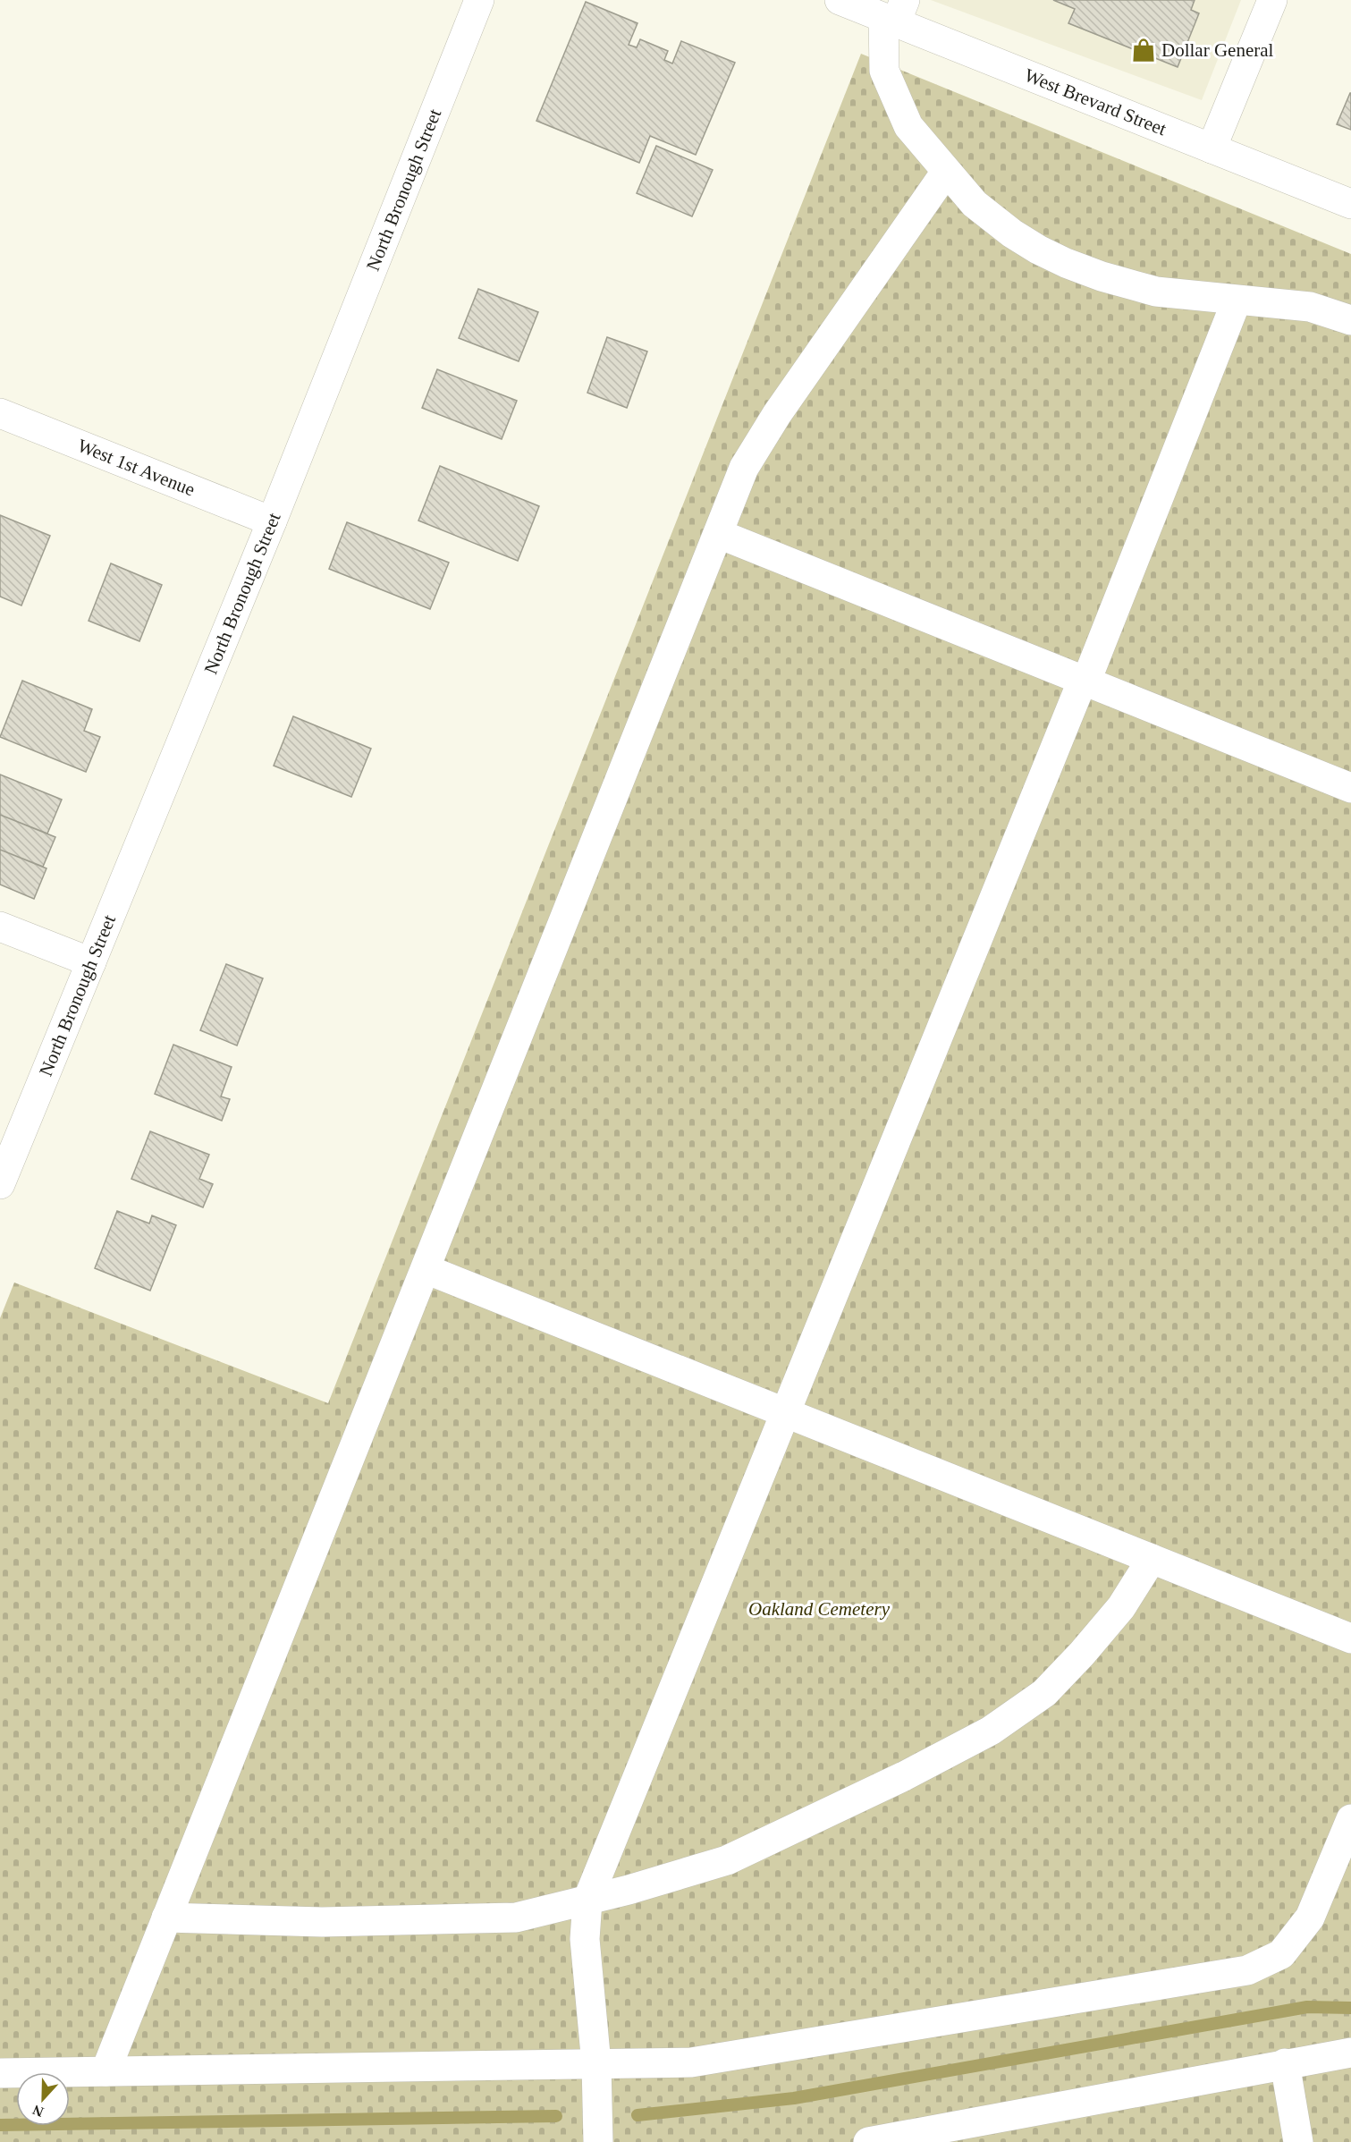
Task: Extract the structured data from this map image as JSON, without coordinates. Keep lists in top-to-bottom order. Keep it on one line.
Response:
{"streets":{"main road":["West Brevard Street","North Bronough Street","West 1st Avenue"]},"crossings":[["North Bronough Street","West 1st Avenue"]],"parks":["Oakland Cemetery"],"places":{"shop":["Dollar General"]},"north":"bottom"}
